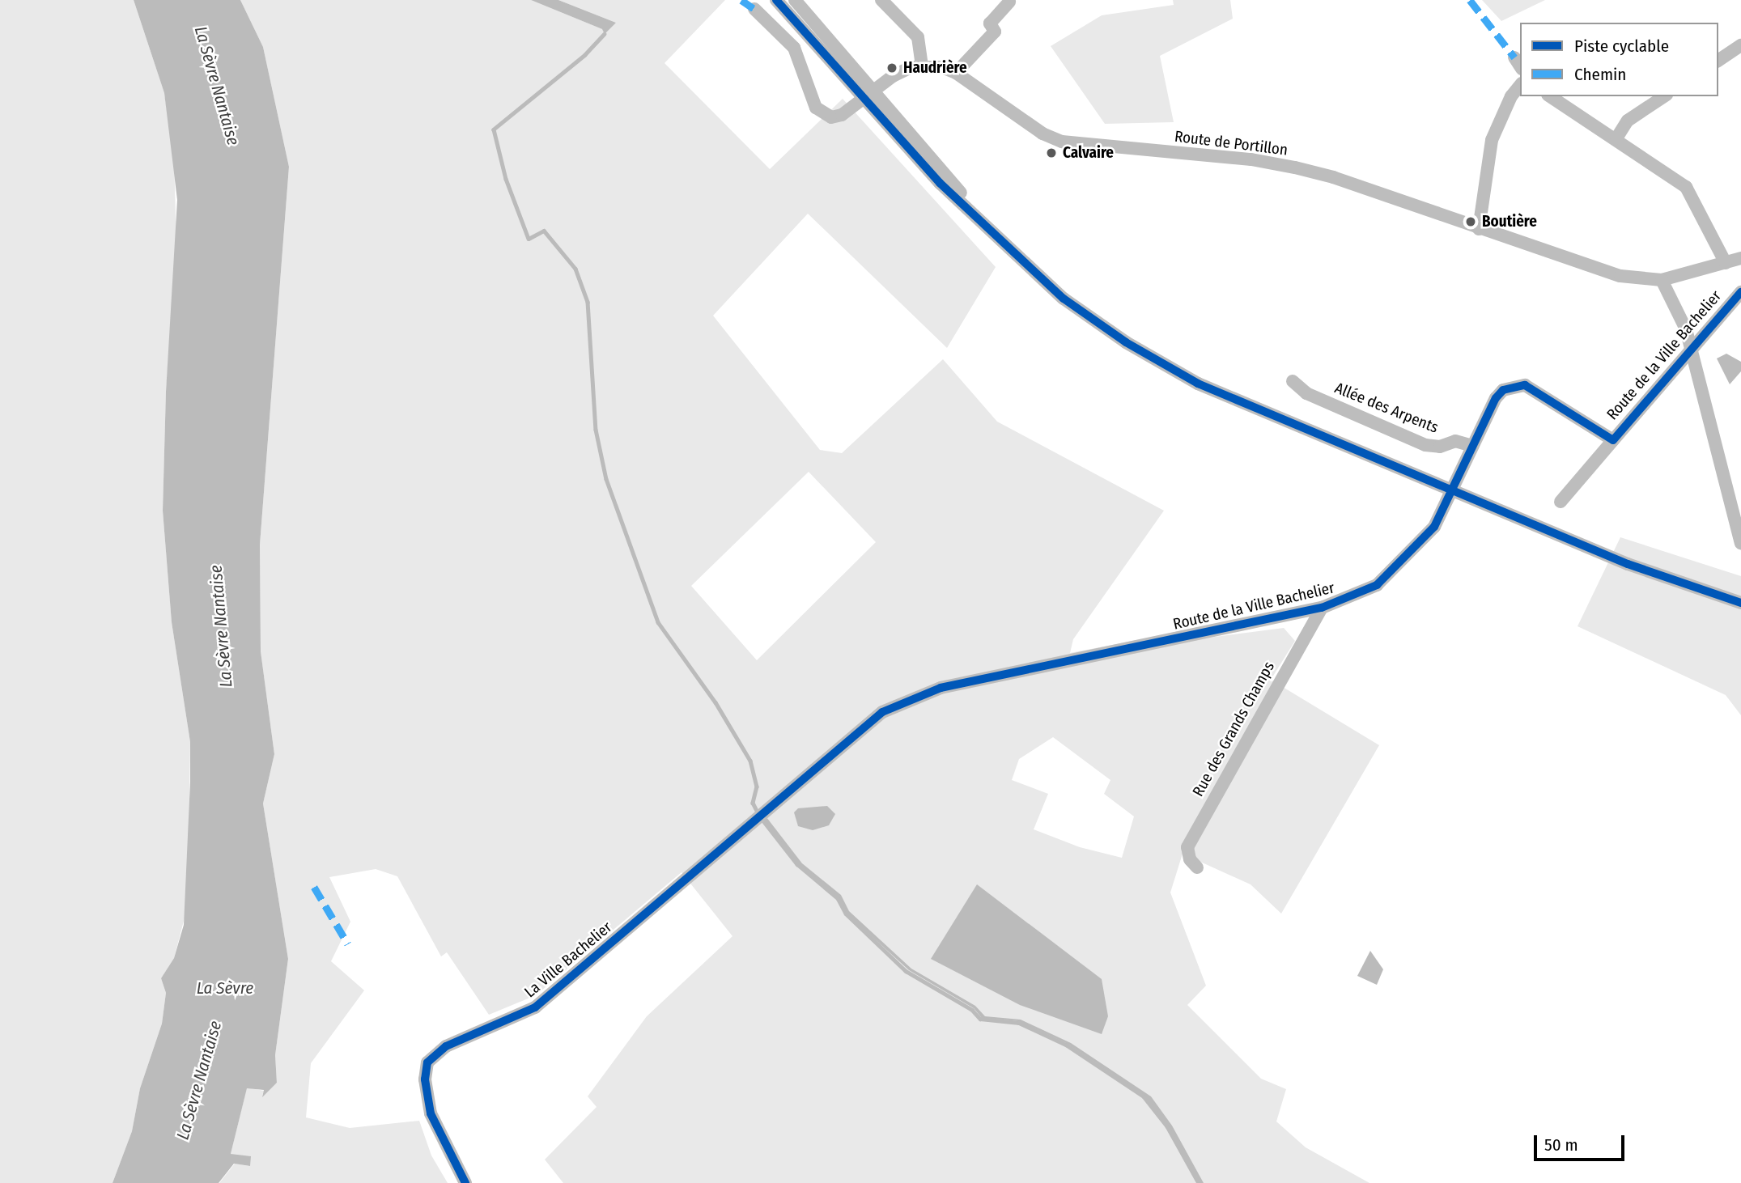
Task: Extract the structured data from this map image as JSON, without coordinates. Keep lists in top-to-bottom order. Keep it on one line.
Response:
{"streets":{"street":["Route de Portillon","Route de la Ville Bachelier","Allée des Arpents","Rue des Grands Champs","La Ville Bachelier"]},"crossings":[["Route de la Ville Bachelier","Allée des Arpents"],["Route de la Ville Bachelier","Rue des Grands Champs"],["Route de la Ville Bachelier","La Ville Bachelier"]],"water":["La Sèvre Nantaise","La Sèvre"],"places":["Haudrière","Calvaire","Boutière"],"legend":["Piste cyclable","Chemin"],"scale_bar":"50 m"}
